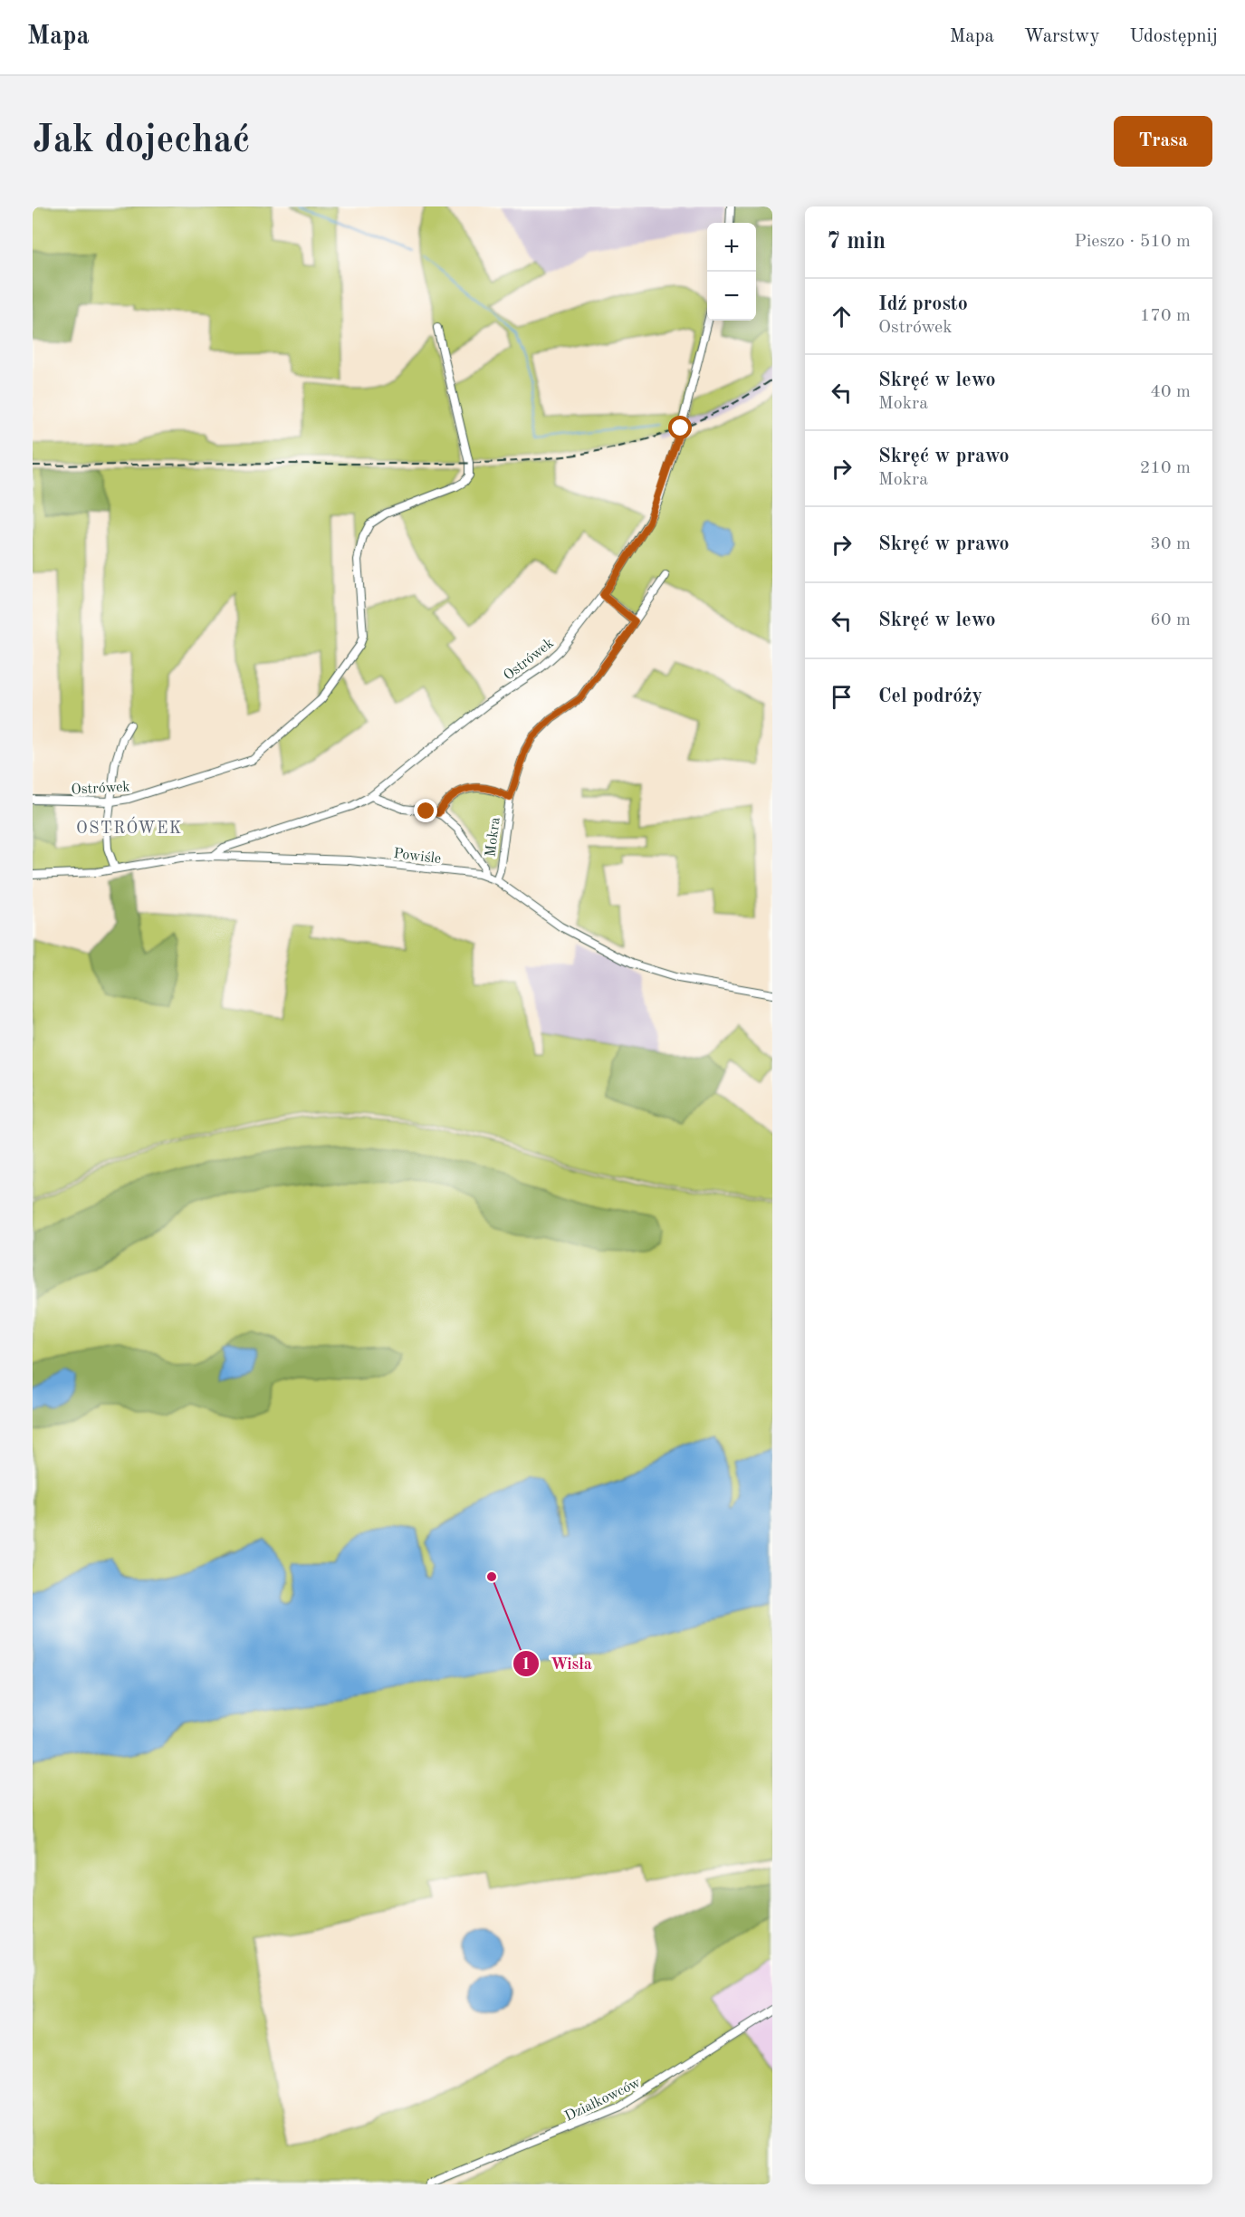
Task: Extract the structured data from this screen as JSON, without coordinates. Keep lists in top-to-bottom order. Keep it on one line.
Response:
{"streets":{"street":["Ostrówek","Mokra","Powiśle","Działkowców"]},"crossings":[["Ostrówek","Powiśle"],["Mokra","Powiśle"]],"districts":["OSTRÓWEK"],"places":["Wisła"],"page":{"header":"Mapa","nav":["Mapa","Warstwy","Udostępnij"],"buttons":"Trasa","title":"Jak dojechać","heading":["7 min","Pieszo · 510 m"],"map_buttons":["+","−"],"list":[["Idź prosto","Ostrówek","170 m"],["Skręć w lewo","Mokra","40 m"],["Skręć w prawo","Mokra","210 m"],["Skręć w prawo","30 m"],["Skręć w lewo","60 m"],"Cel podróży"]}}
